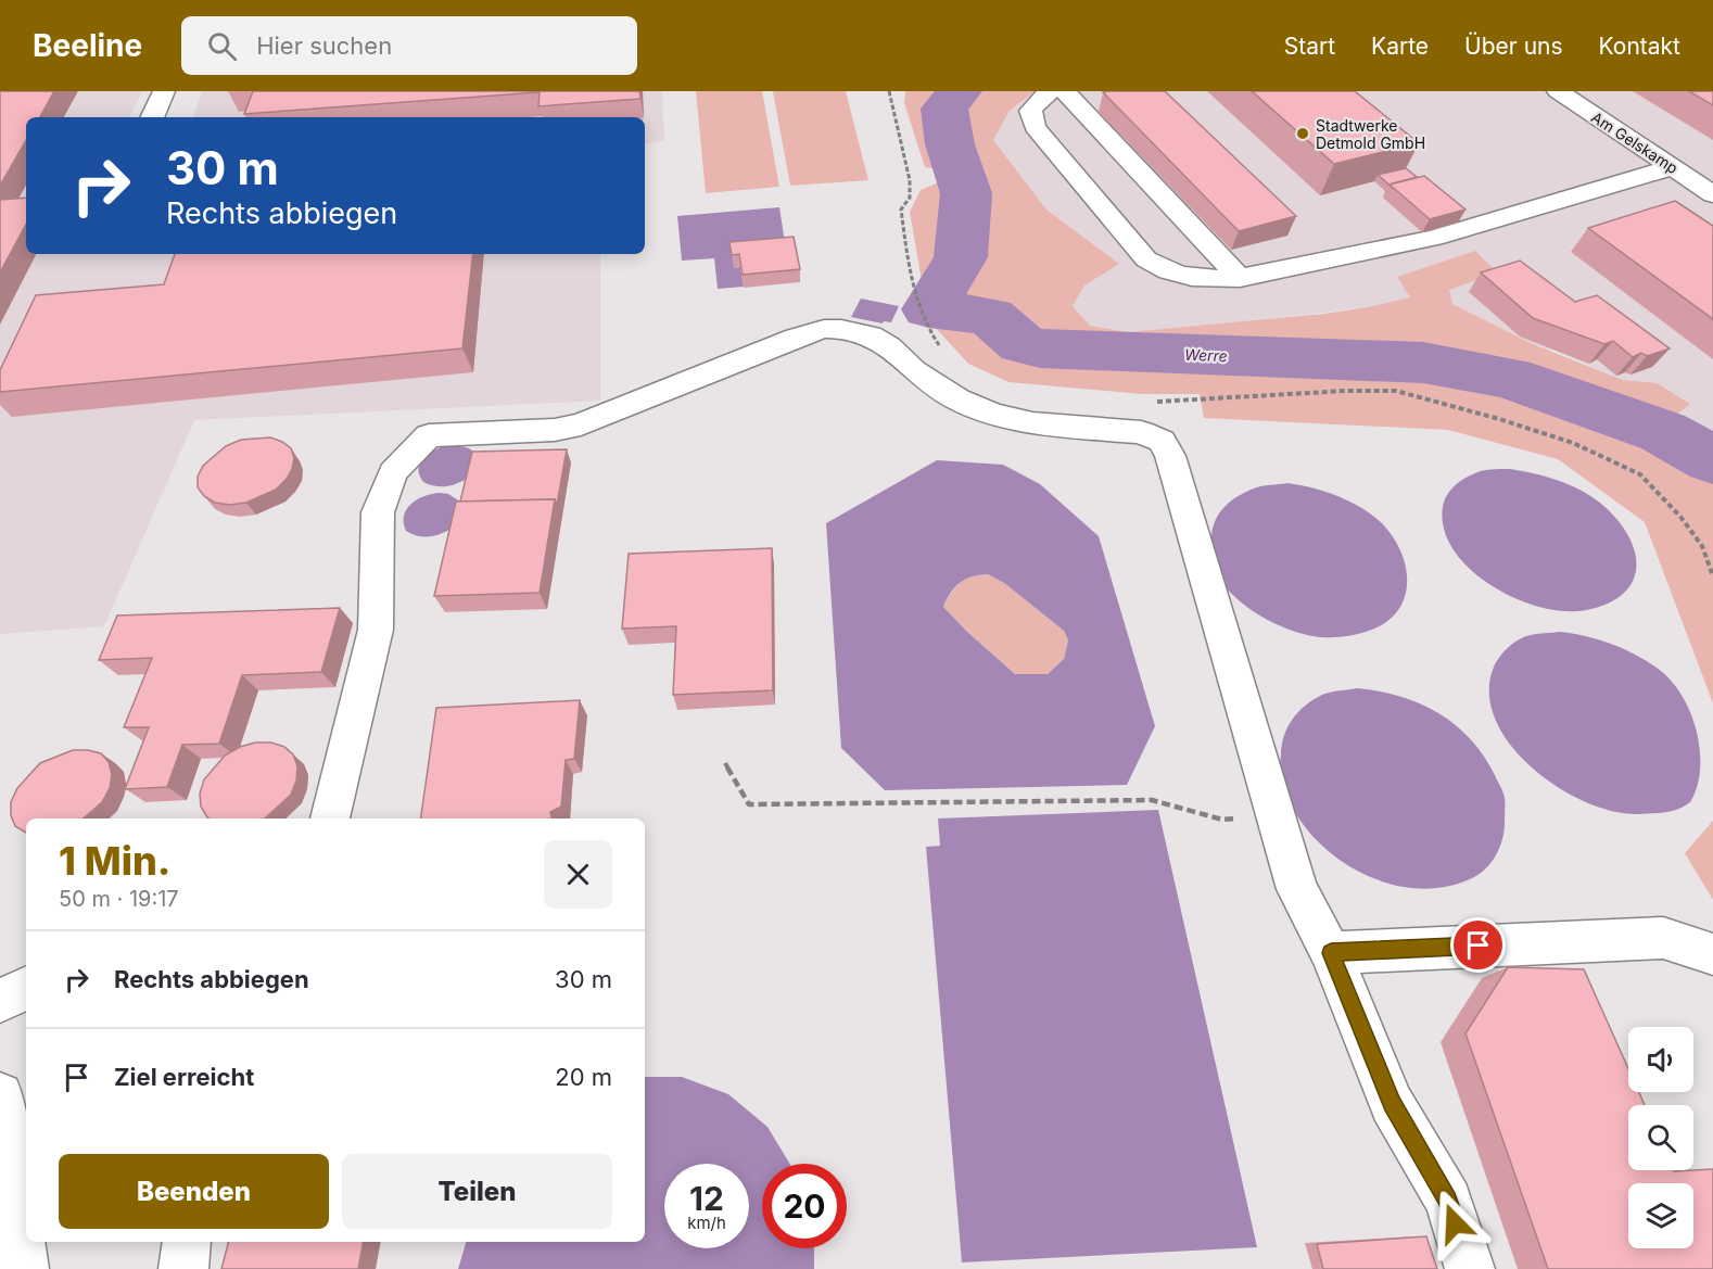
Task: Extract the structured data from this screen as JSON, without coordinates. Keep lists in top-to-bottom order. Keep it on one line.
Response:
{"streets":{"street":["Am Gelskamp"]},"water":["Werre"],"places":["Stadtwerke Detmold GmbH"],"page":{"header":"Beeline","search":"Hier suchen","nav":["Start","Karte","Über uns","Kontakt"],"turn":["30 m","Rechts abbiegen"],"heading":["1 Min.","50 m · 19:17"],"list":[{"name":"Rechts abbiegen","value":"30 m"},{"name":"Ziel erreicht","value":"20 m"}],"buttons":["Beenden","Teilen"],"speed":"12 km/h","limit":"20"}}
